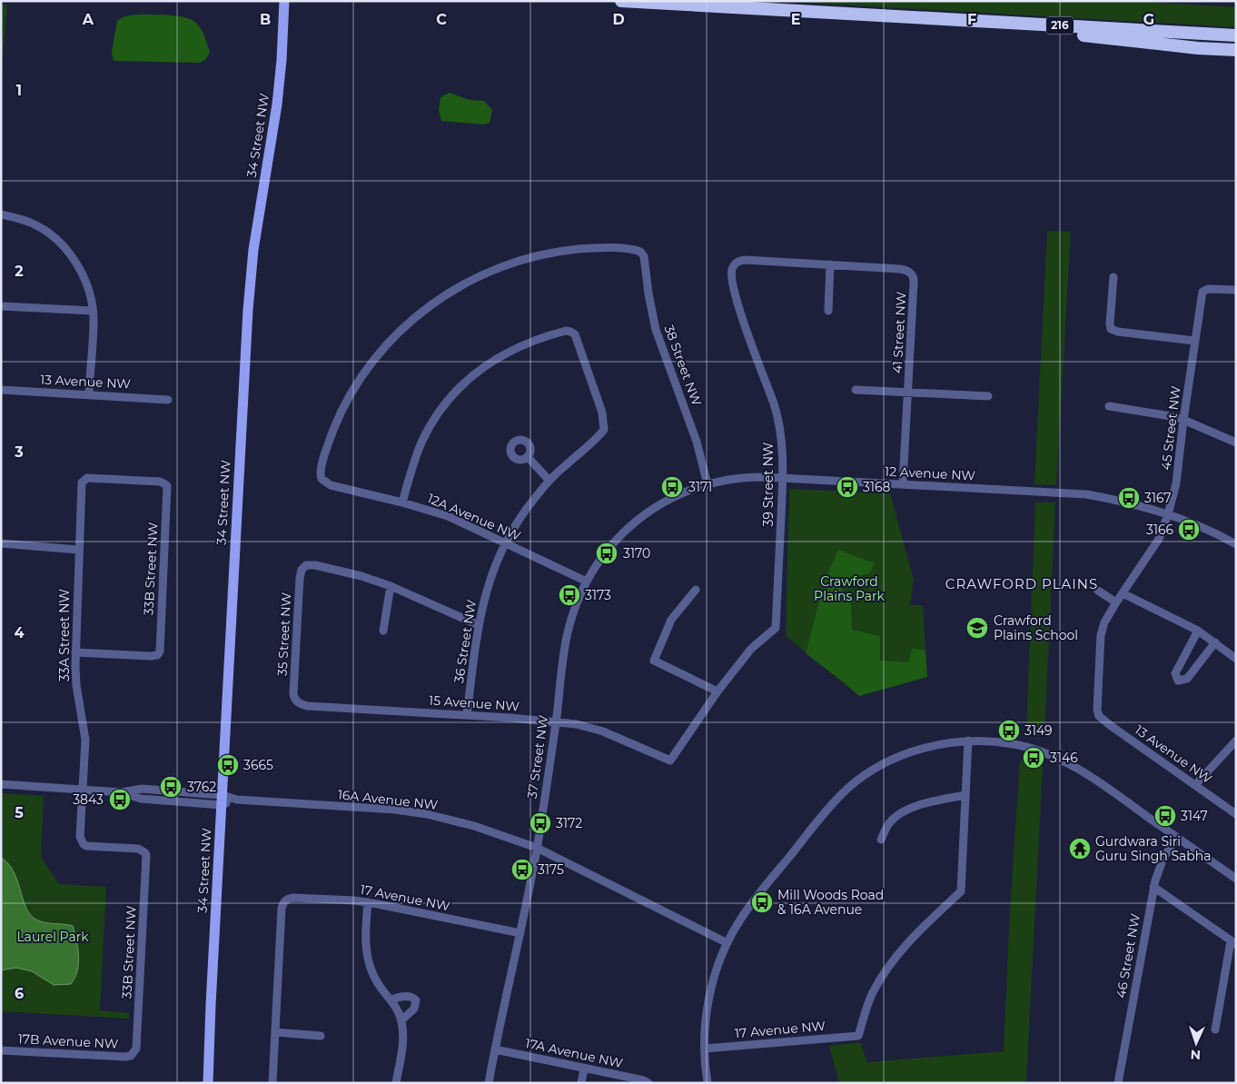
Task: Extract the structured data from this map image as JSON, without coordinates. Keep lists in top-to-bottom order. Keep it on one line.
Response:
{"streets":{"highway":["216"],"main road":["34 Street NW"],"street":["41 Street NW","38 Street NW","13 Avenue NW","45 Street NW","12 Avenue NW","39 Street NW","12A Avenue NW","33B Street NW","35 Street NW","33A Street NW","36 Street NW","15 Avenue NW","37 Street NW","16A Avenue NW","17 Avenue NW","46 Street NW","17B Avenue NW","17A Avenue NW"]},"crossings":[["34 Street NW","16A Avenue NW"],["41 Street NW","12 Avenue NW"],["41 Street NW","39 Street NW"],["38 Street NW","12 Avenue NW"],["38 Street NW","12A Avenue NW"],["13 Avenue NW","45 Street NW"],["45 Street NW","12 Avenue NW"],["12 Avenue NW","39 Street NW"],["12 Avenue NW","37 Street NW"],["39 Street NW","15 Avenue NW"],["12A Avenue NW","36 Street NW"],["12A Avenue NW","37 Street NW"],["33B Street NW","33A Street NW"],["33B Street NW","17B Avenue NW"],["35 Street NW","15 Avenue NW"],["33A Street NW","16A Avenue NW"],["36 Street NW","15 Avenue NW"],["15 Avenue NW","37 Street NW"],["37 Street NW","16A Avenue NW"],["37 Street NW","17 Avenue NW"],["37 Street NW","17A Avenue NW"]],"districts":["CRAWFORD PLAINS"],"parks":["Crawford Plains Park","Laurel Park"],"places":{"bus stop":["3171","3168","3167","3166","3170","3173","3149","3146","3665","3762","3843","3147","3172","3175","Mill Woods Road & 16A Avenue"],"school or university":["Crawford Plains School"],"temple":["Gurdwara Siri Guru Singh Sabha"]},"north":"bottom","grid":{"columns":["A","B","C","D","E","F","G"],"rows":["1","2","3","4","5","6"]}}
